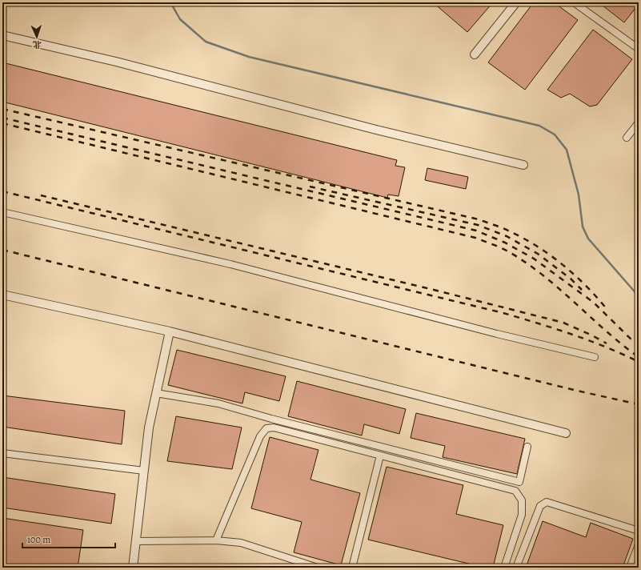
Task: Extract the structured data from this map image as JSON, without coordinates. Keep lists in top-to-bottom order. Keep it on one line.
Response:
{"scale_bar":"100 m","north":"bottom"}
